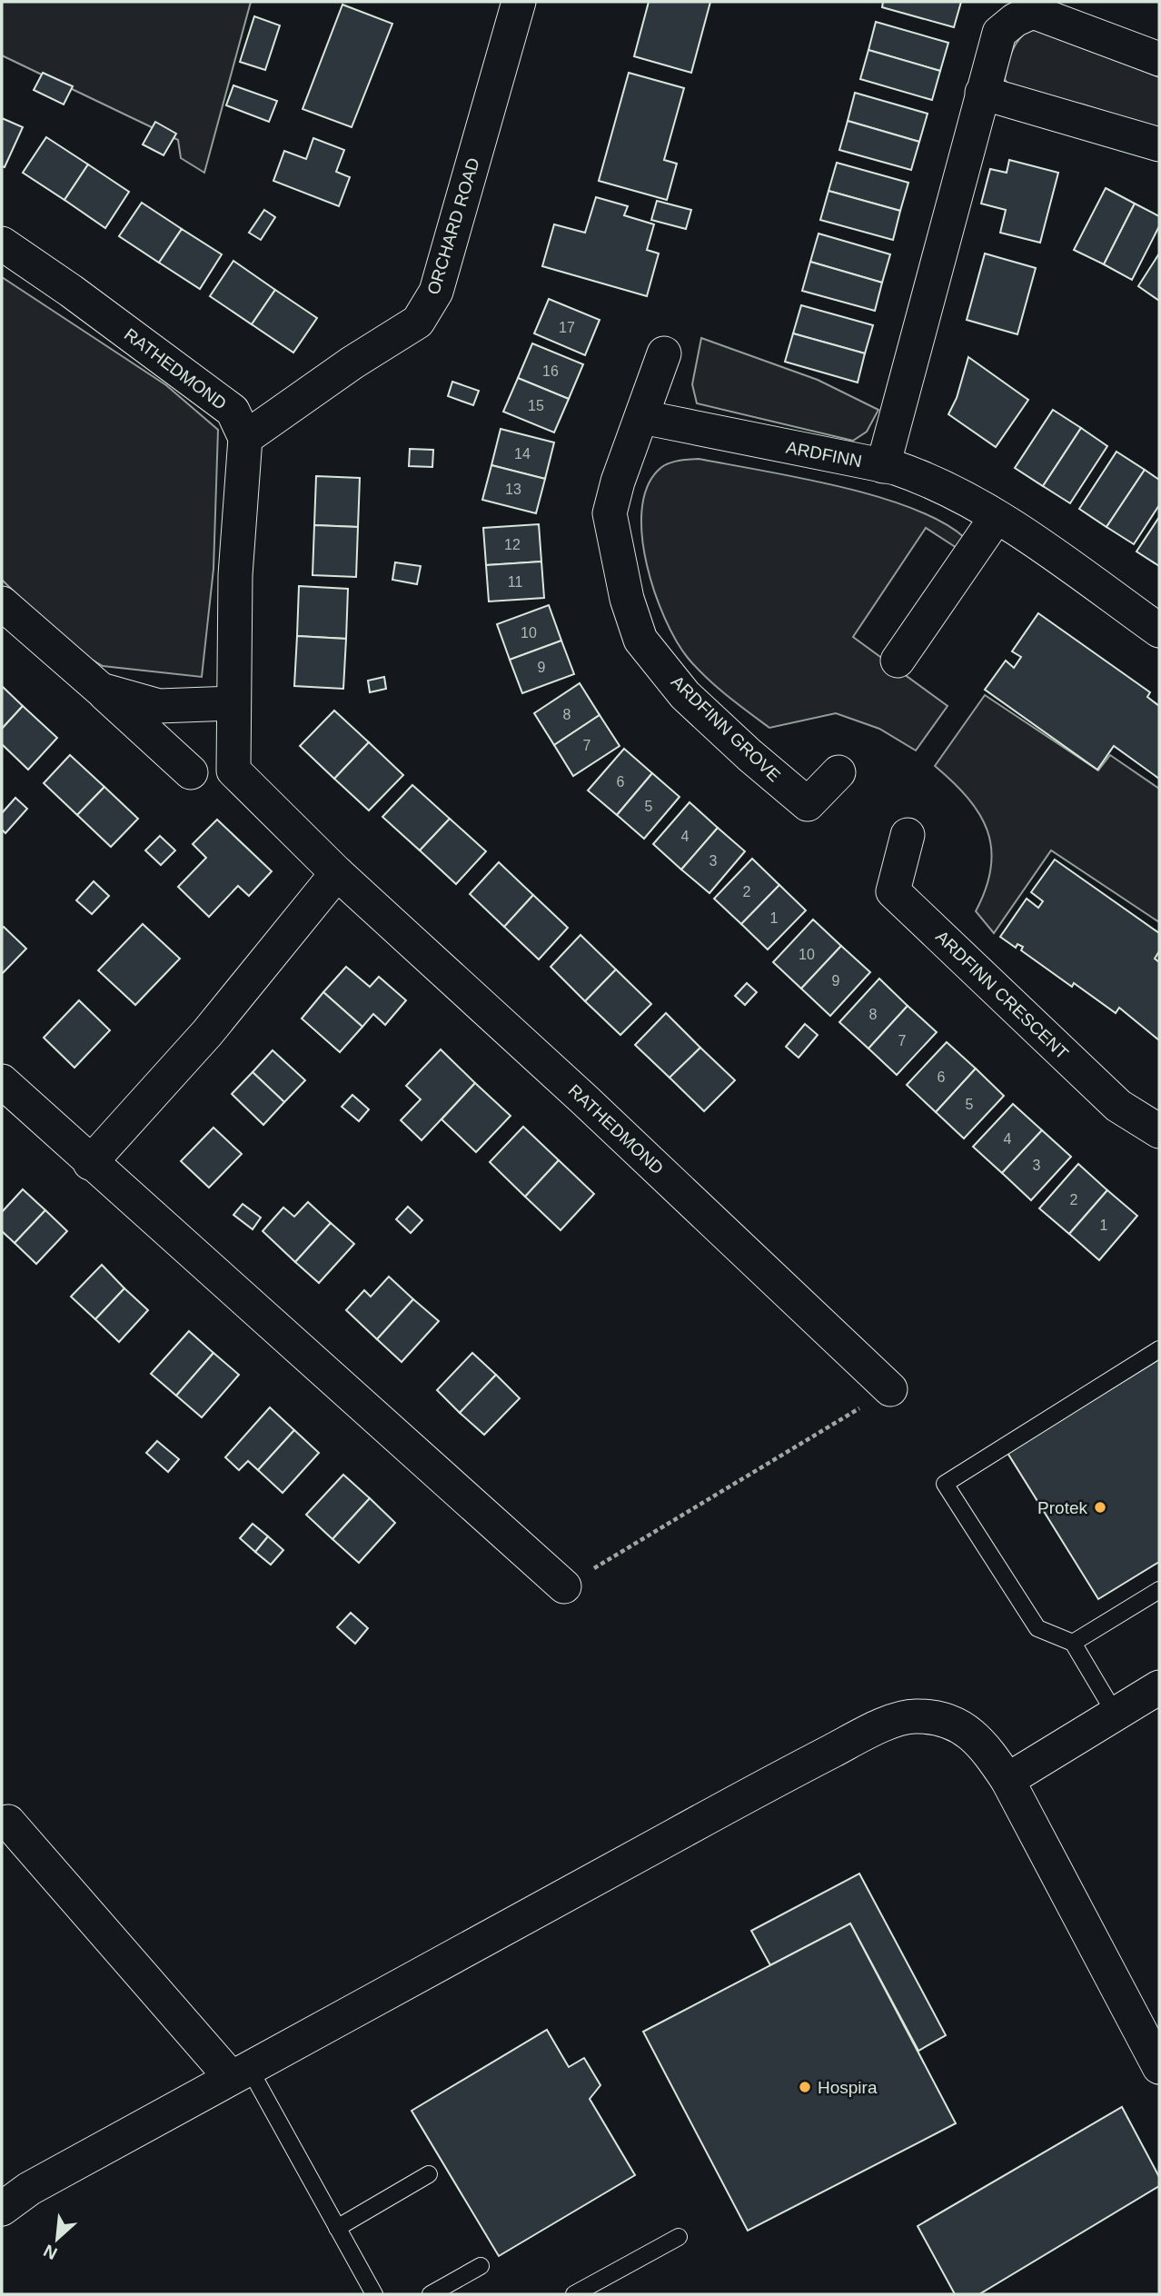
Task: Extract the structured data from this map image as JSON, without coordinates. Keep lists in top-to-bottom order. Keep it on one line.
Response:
{"streets":{"street":["ORCHARD ROAD","RATHEDMOND","ARDFINN","ARDFINN GROVE","ARDFINN CRESCENT"]},"crossings":[["ORCHARD ROAD","RATHEDMOND"],["ARDFINN","ARDFINN GROVE"]],"places":["Protek","Hospira"],"house_numbers":["17","16","15","14","13","12","11","10","9","8","7","6","5","4","3","2","1","10","9","8","7","6","5","4","3","2","1"],"north":"bottom left"}
